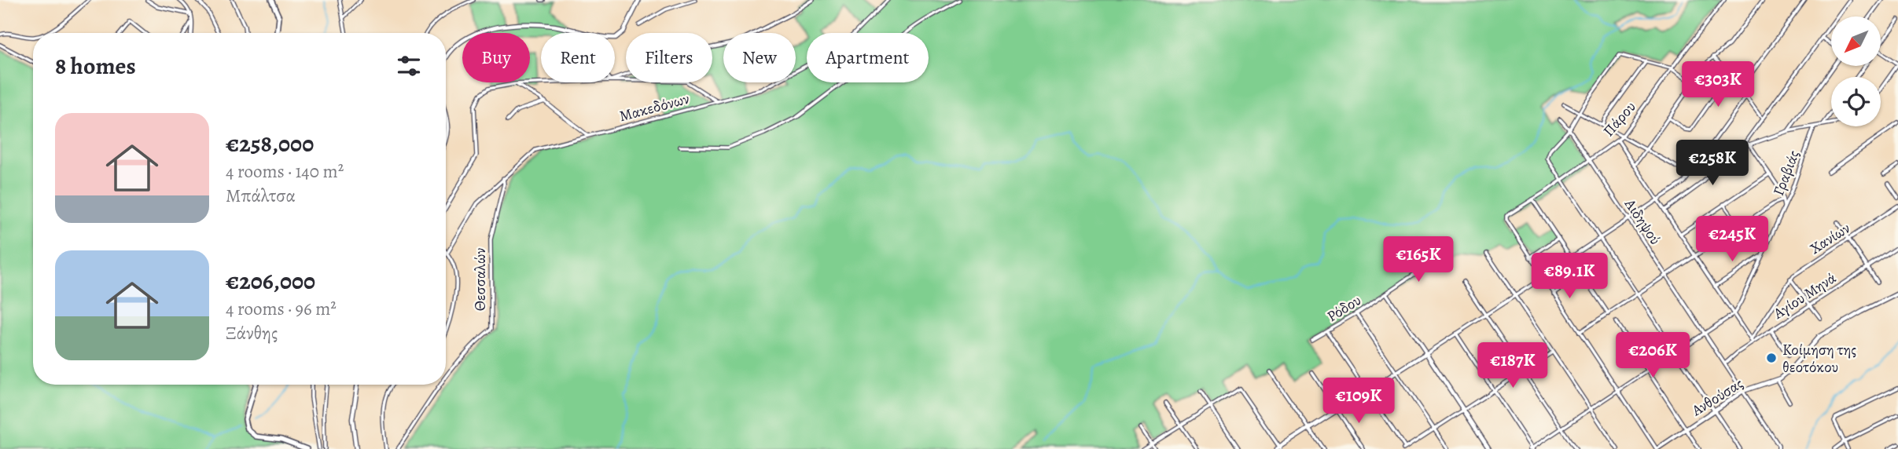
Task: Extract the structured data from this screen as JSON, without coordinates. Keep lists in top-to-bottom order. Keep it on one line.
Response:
{"streets":{"street":["Μακεδόνων","Πάρου","Γραβιάς","Αιδηψού","Χανίων","Θεσσαλών","Αγίου Μηνά","Ρόδου","Ανθούσας"]},"crossings":[["Μακεδόνων","Θεσσαλών"],["Πάρου","Αιδηψού"],["Αιδηψού","Αγίου Μηνά"],["Αιδηψού","Ανθούσας"],["Χανίων","Αγίου Μηνά"]],"places":["Κοίμηση της θεοτόκου"],"north":"bottom left","page":{"chip":["Buy","Rent","Filters","New","Apartment"],"heading":"8 homes","price":["€303K","€258K","€245K","€165K","€89.1K","€206K","€187K","€109K"],"list":[{"name":"€258,000","note":"4 rooms · 140 m² · Μπάλτσα"},{"name":"€206,000","note":"4 rooms · 96 m² · Ξάνθης"}]}}
